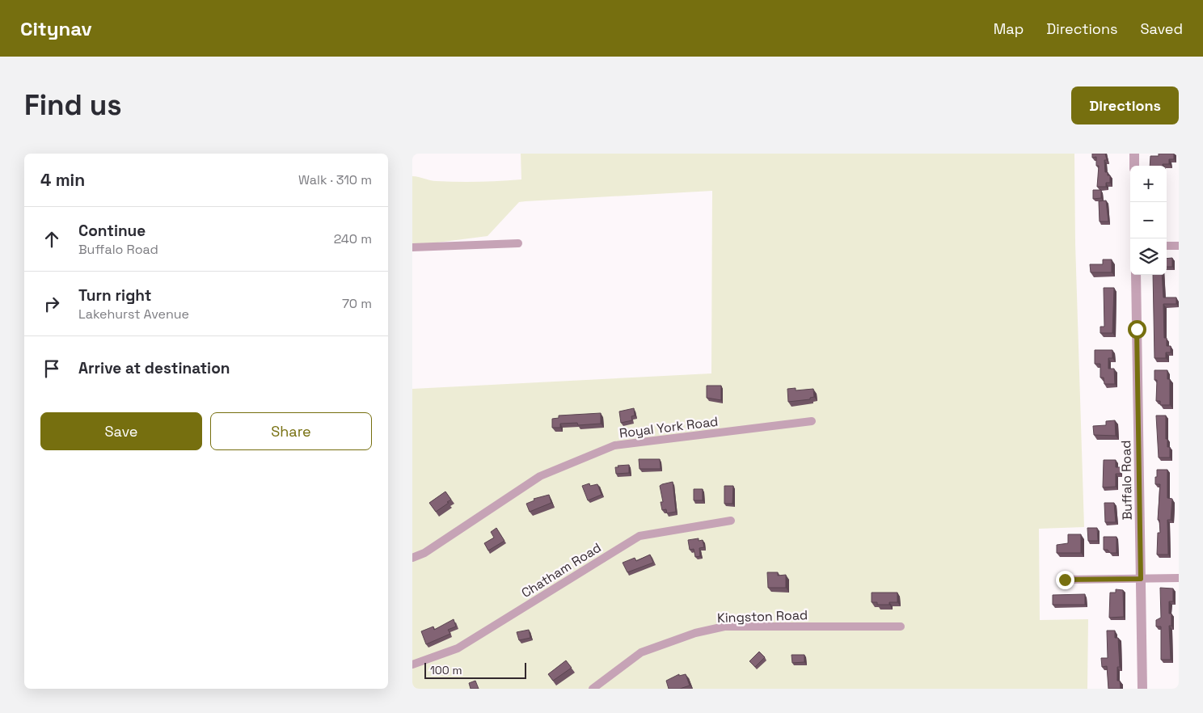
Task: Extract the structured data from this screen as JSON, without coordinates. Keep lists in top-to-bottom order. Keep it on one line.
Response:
{"streets":{"street":["Royal York Road","Buffalo Road","Chatham Road","Kingston Road"]},"scale_bar":"100 m","page":{"header":"Citynav","nav":["Map","Directions","Saved"],"buttons":["Directions",["Save","Share"]],"title":"Find us","heading":["4 min","Walk · 310 m"],"map_buttons":["+","−"],"list":[["Continue","Buffalo Road","240 m"],["Turn right","Lakehurst Avenue","70 m"],"Arrive at destination"],"scale":"100 m"}}
